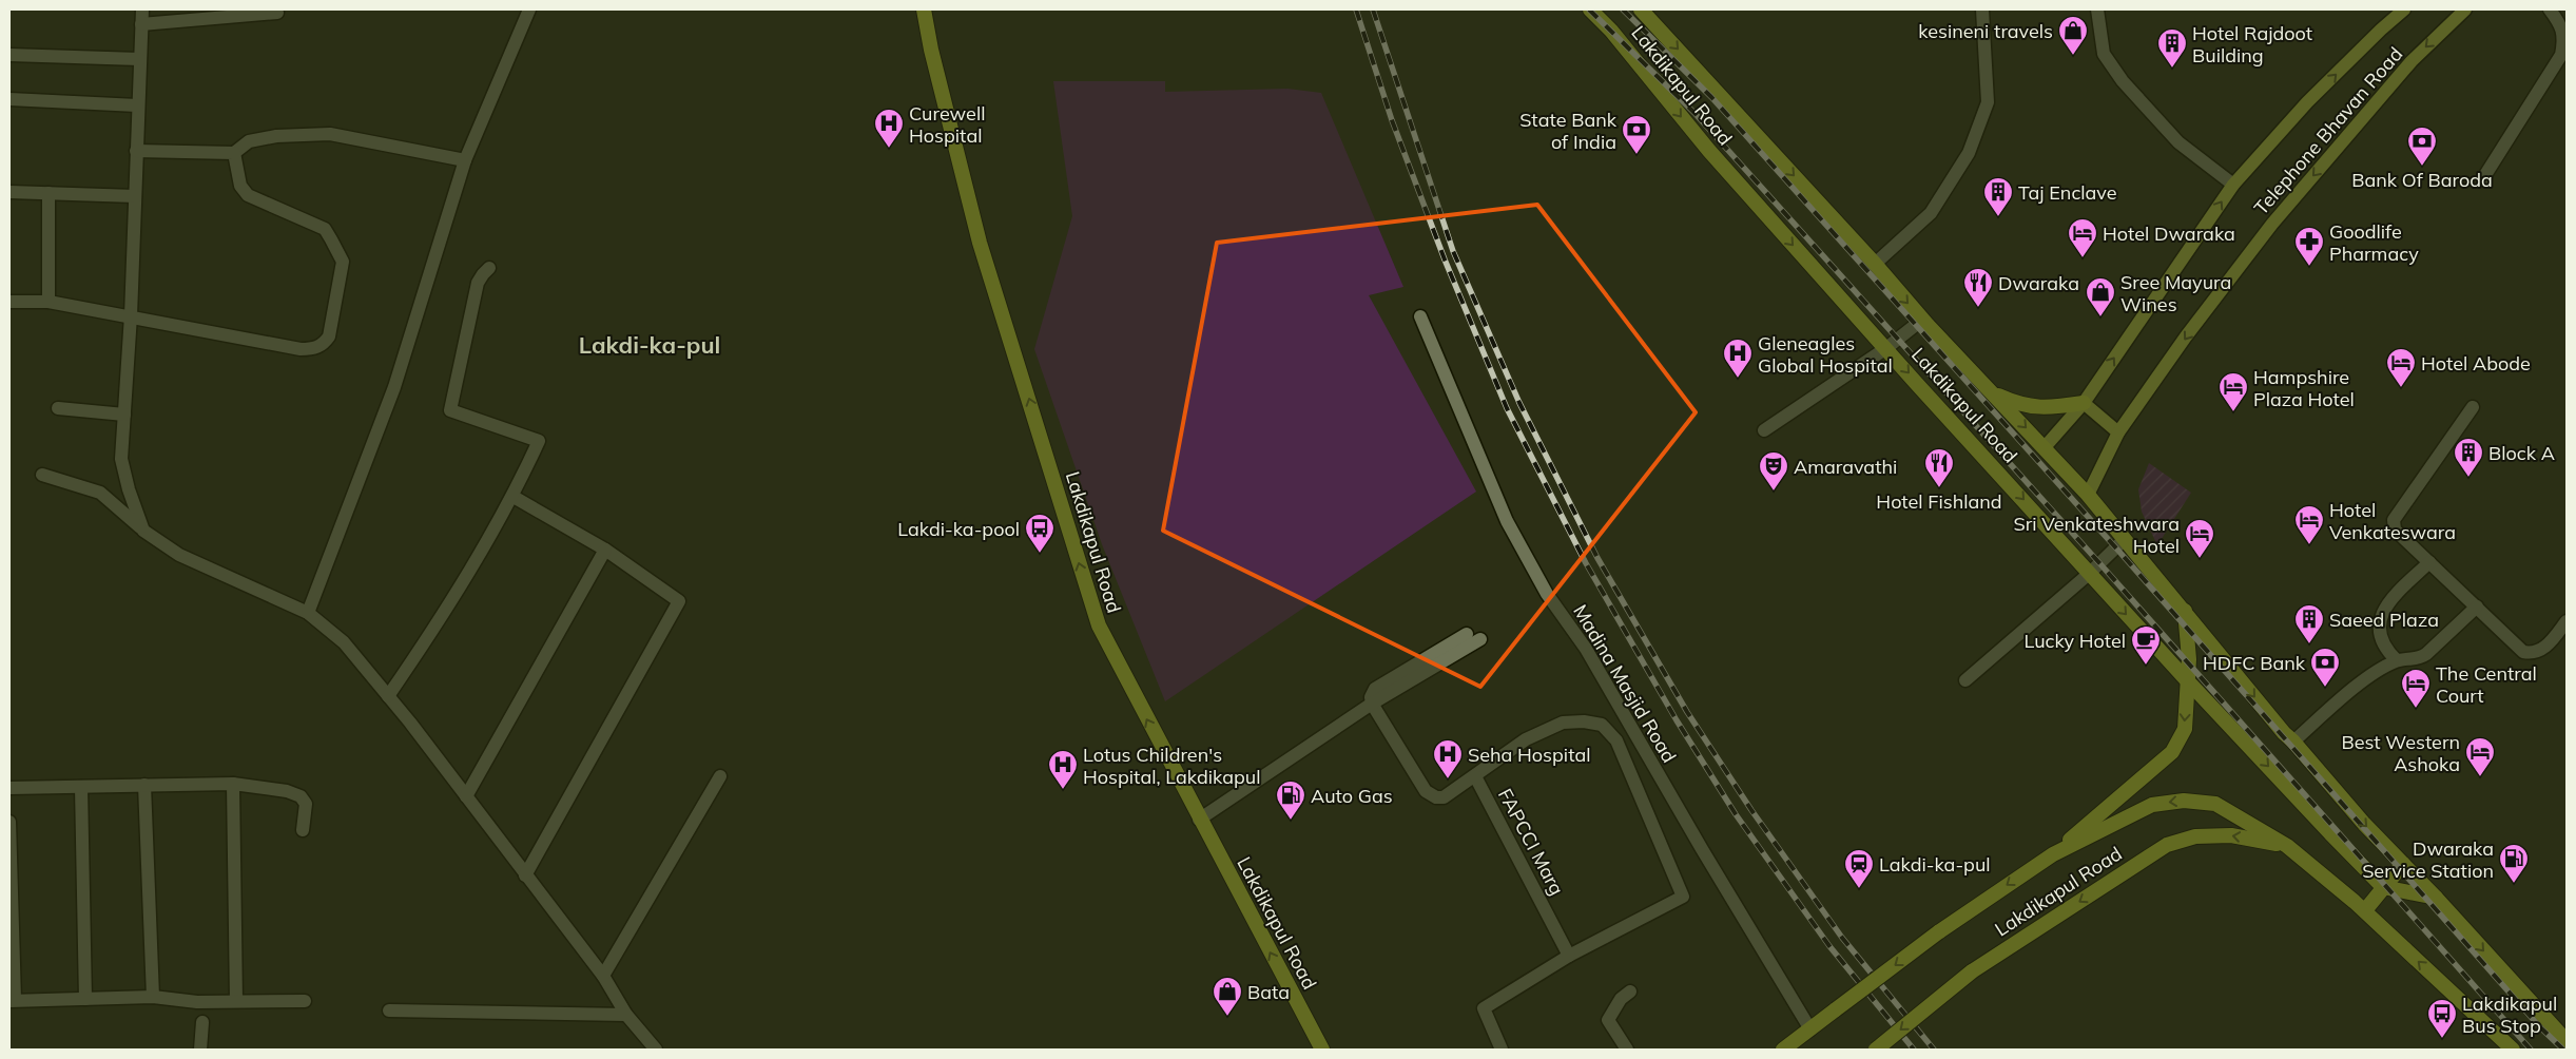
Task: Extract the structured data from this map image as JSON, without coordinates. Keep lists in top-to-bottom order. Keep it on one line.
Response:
{"streets":{"highway":["Lakdikapul Road"],"main road":["Telephone Bhavan Road"],"street":["Madina Masjid Road","FAPCCI Marg"]},"crossings":[["Lakdikapul Road","Telephone Bhavan Road"],["Lakdikapul Road","Madina Masjid Road"]],"districts":["Lakdi-ka-pul"],"places":{"shop":["kesineni travels","Sree Mayura Wines","Bata"],"building":["Hotel Rajdoot Building","Taj Enclave","Block A","Saeed Plaza"],"hospital":["Curewell Hospital","Gleneagles Global Hospital","Seha Hospital","Lotus Children's Hospital, Lakdikapul"],"bank":["State Bank of India","Bank Of Baroda","HDFC Bank"],"hotel":["Hotel Dwaraka","Hotel Abode","Hampshire Plaza Hotel","Hotel Venkateswara","Sri Venkateshwara Hotel","The Central Court","Best Western Ashoka"],"pharmacy":["Goodlife Pharmacy"],"restaurant":["Dwaraka","Hotel Fishland"],"theatre":["Amaravathi"],"bus stop":["Lakdi-ka-pool","Lakdikapul Bus Stop"],"cafe":["Lucky Hotel"],"fuel station":["Auto Gas","Dwaraka Service Station"],"station":["Lakdi-ka-pul"]}}
